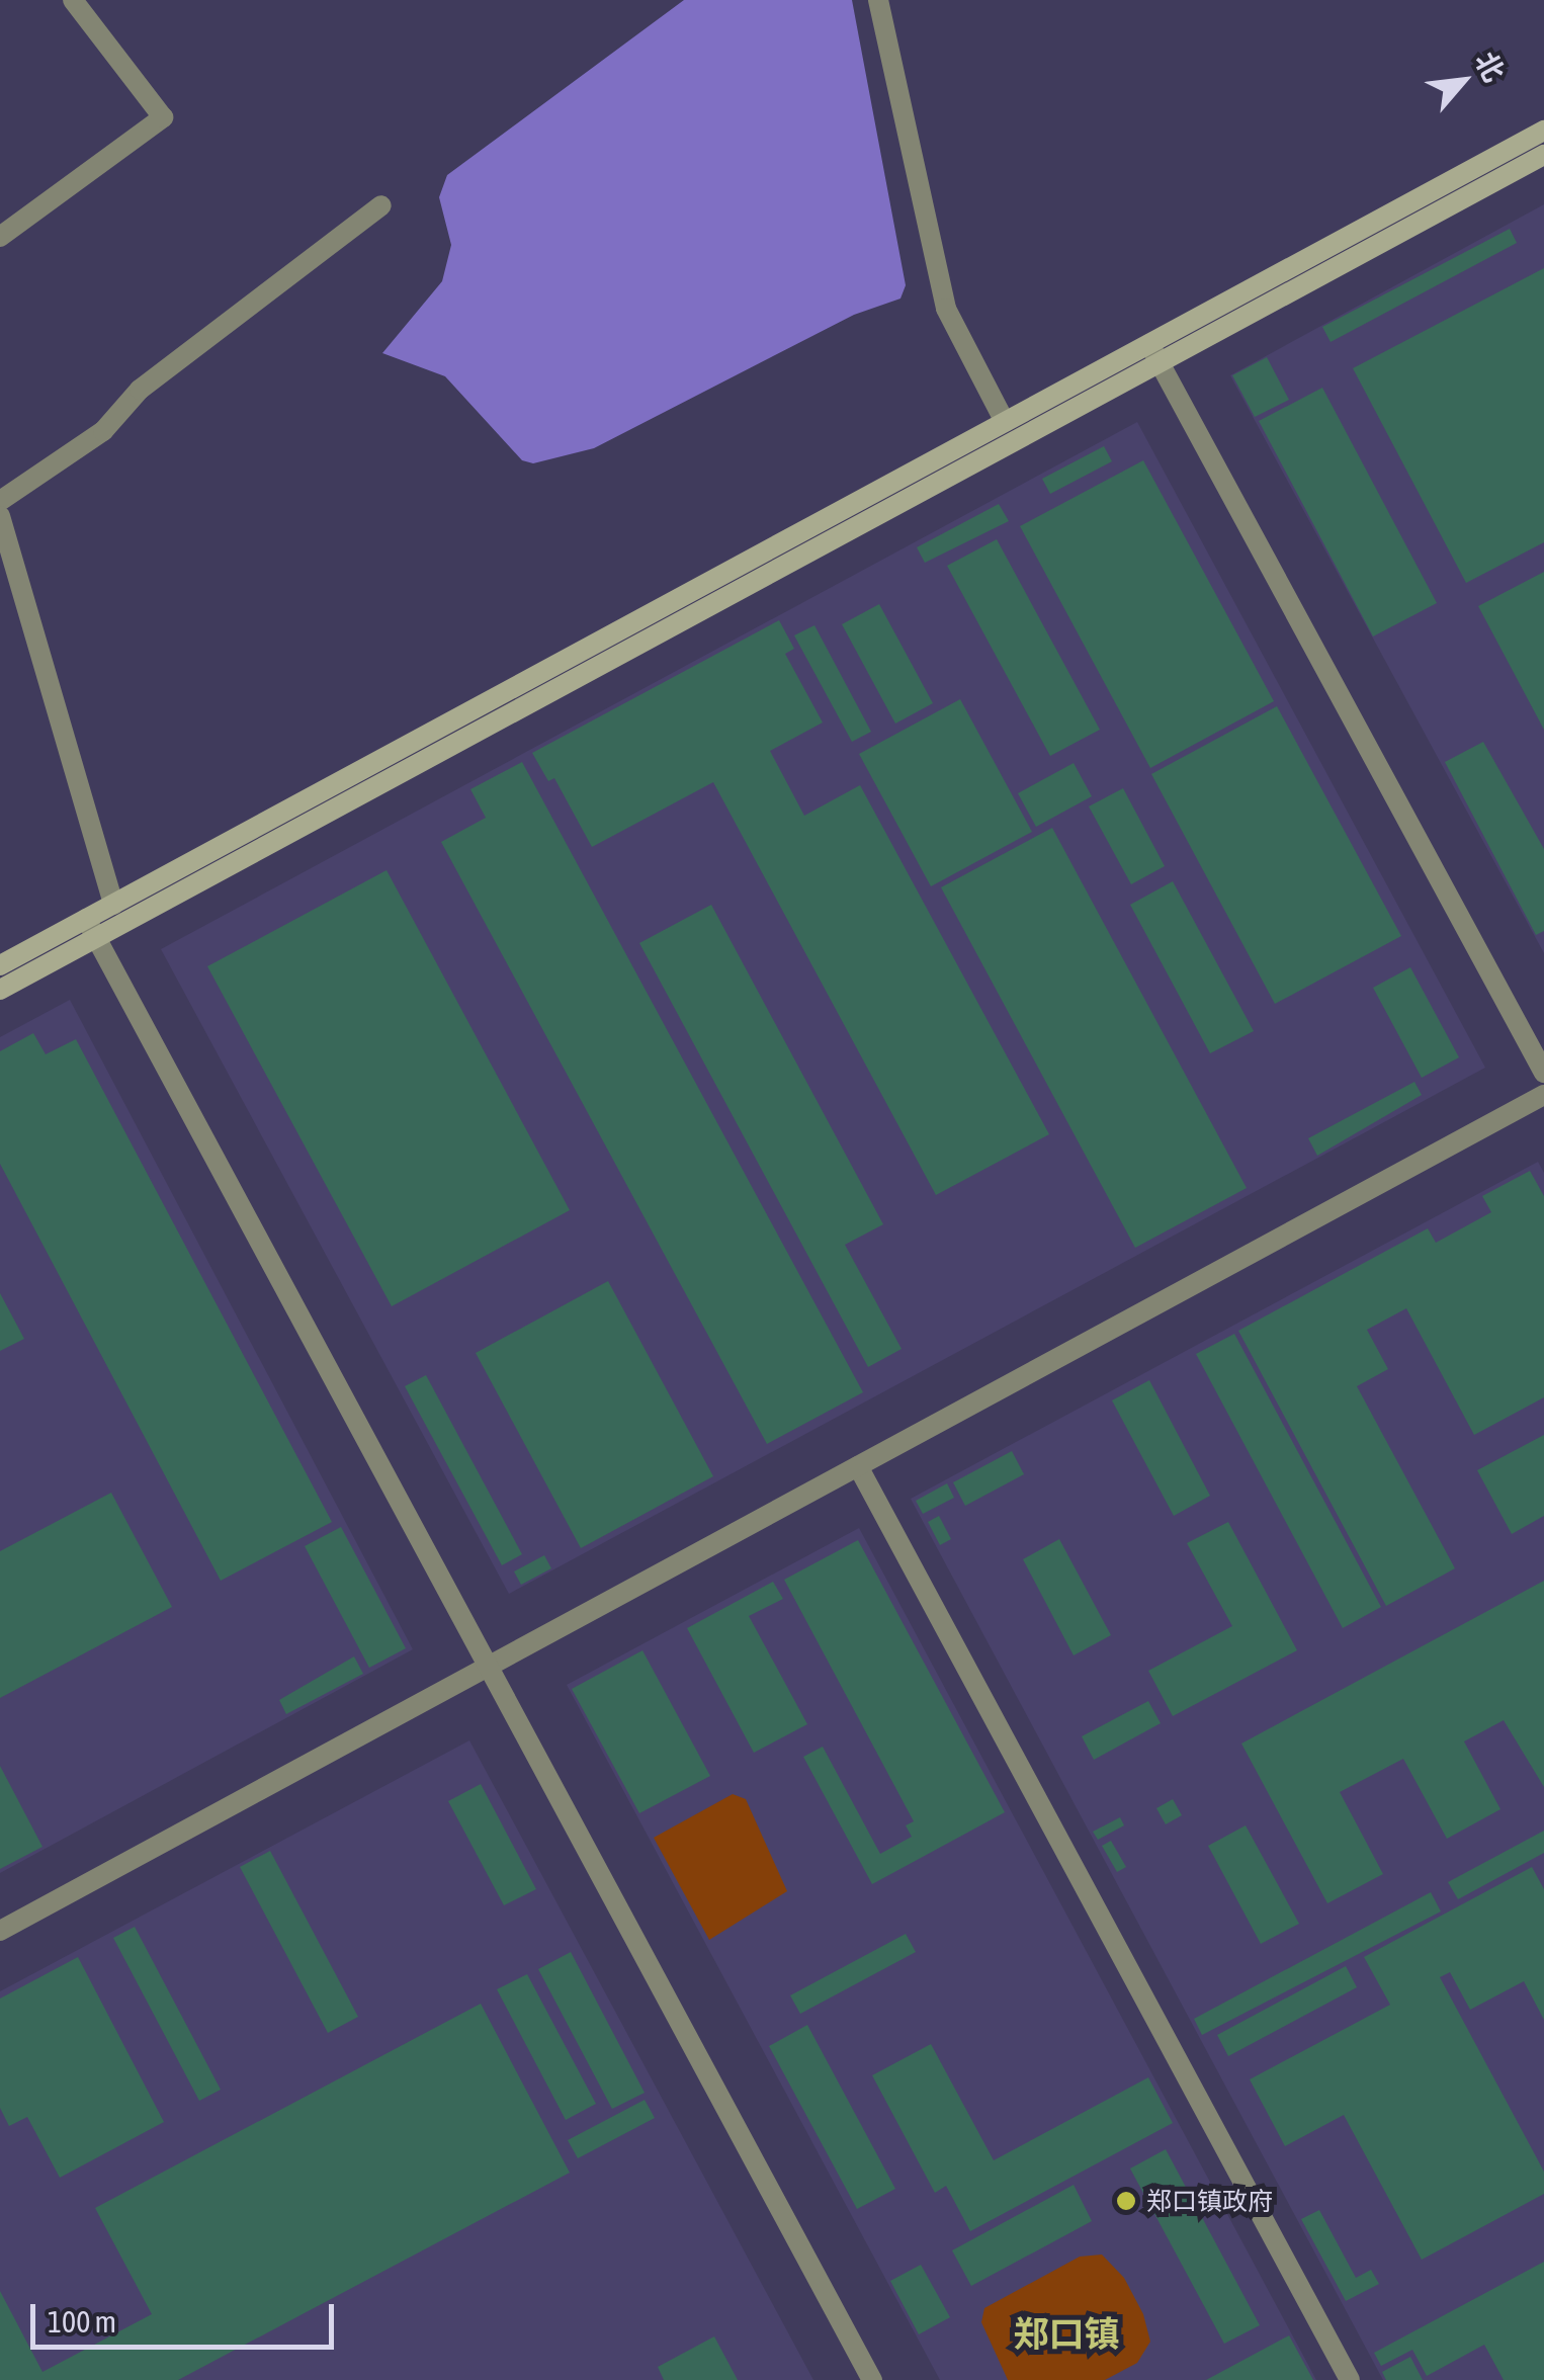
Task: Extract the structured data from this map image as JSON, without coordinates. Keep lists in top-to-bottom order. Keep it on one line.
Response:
{"districts":["郑口镇"],"places":["郑口镇政府"],"scale_bar":"100 m","north":"top right"}
